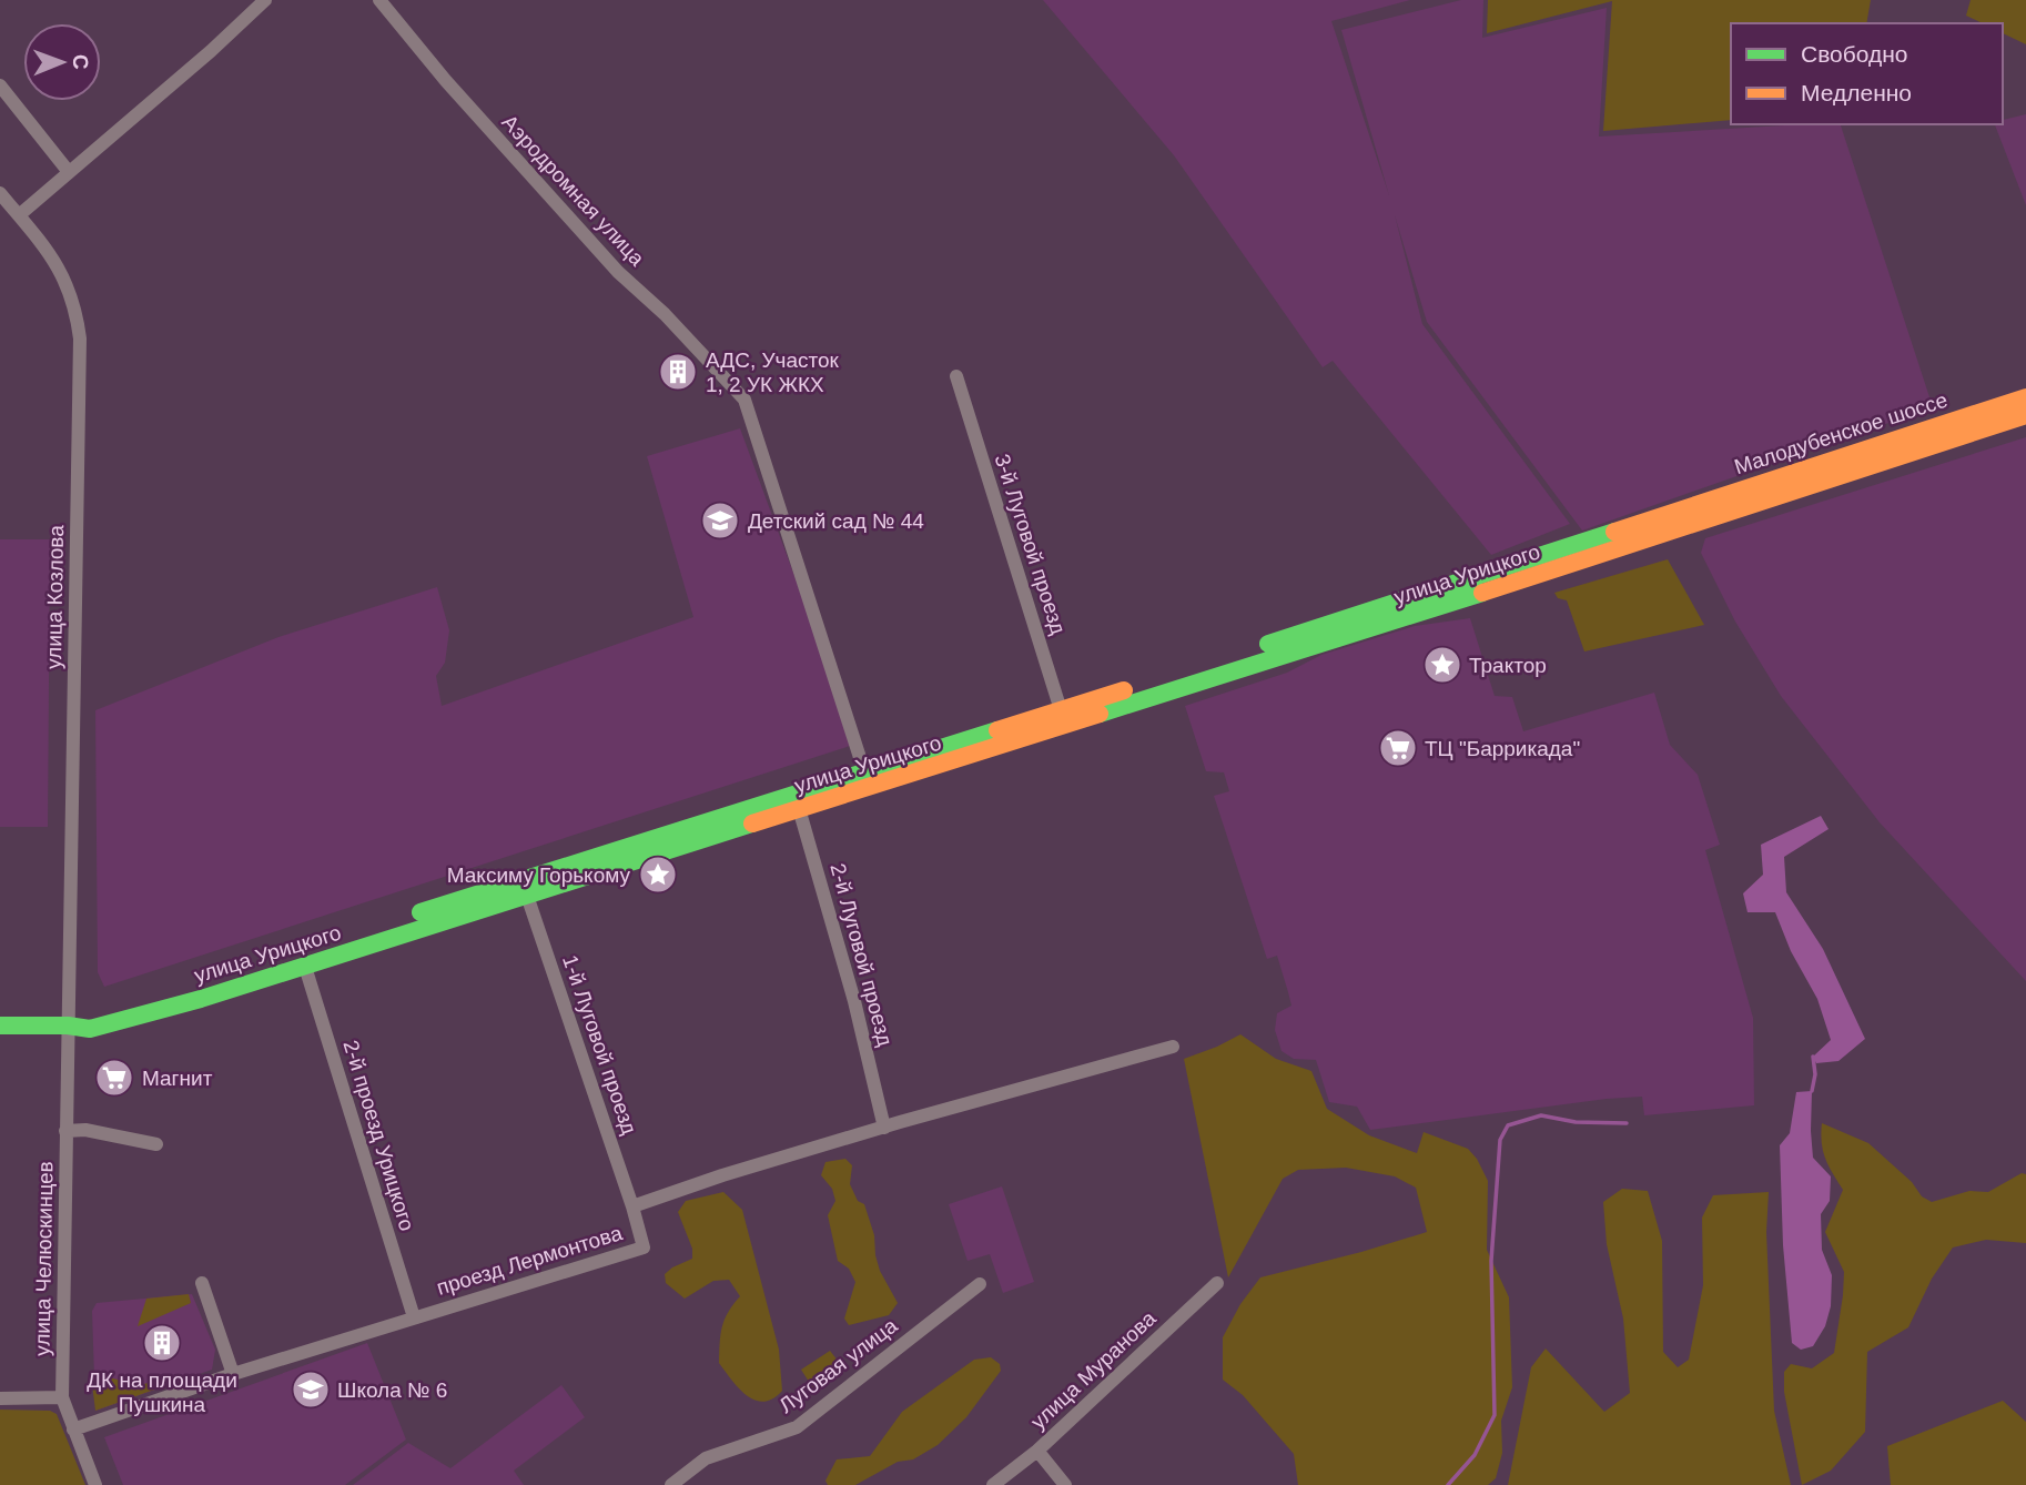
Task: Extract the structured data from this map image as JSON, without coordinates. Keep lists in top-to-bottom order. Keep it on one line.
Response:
{"streets":{"highway":["Малодубенское шоссе","улица Урицкого"],"street":["Аэродромная улица","3-й Луговой проезд","улица Козлова","2-й Луговой проезд","1-й Луговой проезд","2-й проезд Урицкого","улица Челюскинцев","проезд Лермонтова","Луговая улица","улица Муранова"]},"crossings":[["Аэродромная улица","улица Урицкого"],["Малодубенское шоссе","улица Урицкого"],["3-й Луговой проезд","улица Урицкого"],["улица Урицкого","улица Козлова"],["улица Урицкого","2-й Луговой проезд"],["улица Урицкого","1-й Луговой проезд"],["улица Урицкого","2-й проезд Урицкого"],["улица Урицкого","улица Челюскинцев"],["улица Козлова","улица Челюскинцев"],["2-й Луговой проезд","проезд Лермонтова"],["1-й Луговой проезд","проезд Лермонтова"],["2-й проезд Урицкого","проезд Лермонтова"],["улица Челюскинцев","проезд Лермонтова"]],"places":{"building":["АДС, Участок 1, 2 УК ЖКХ","ДК на площади Пушкина"],"school or university":["Детский сад № 44","Школа № 6"],"place":["Трактор","Максиму Горькому"],"supermarket":["ТЦ \"Баррикада\"","Магнит"]},"legend":["Свободно","Медленно"],"north":"right"}
